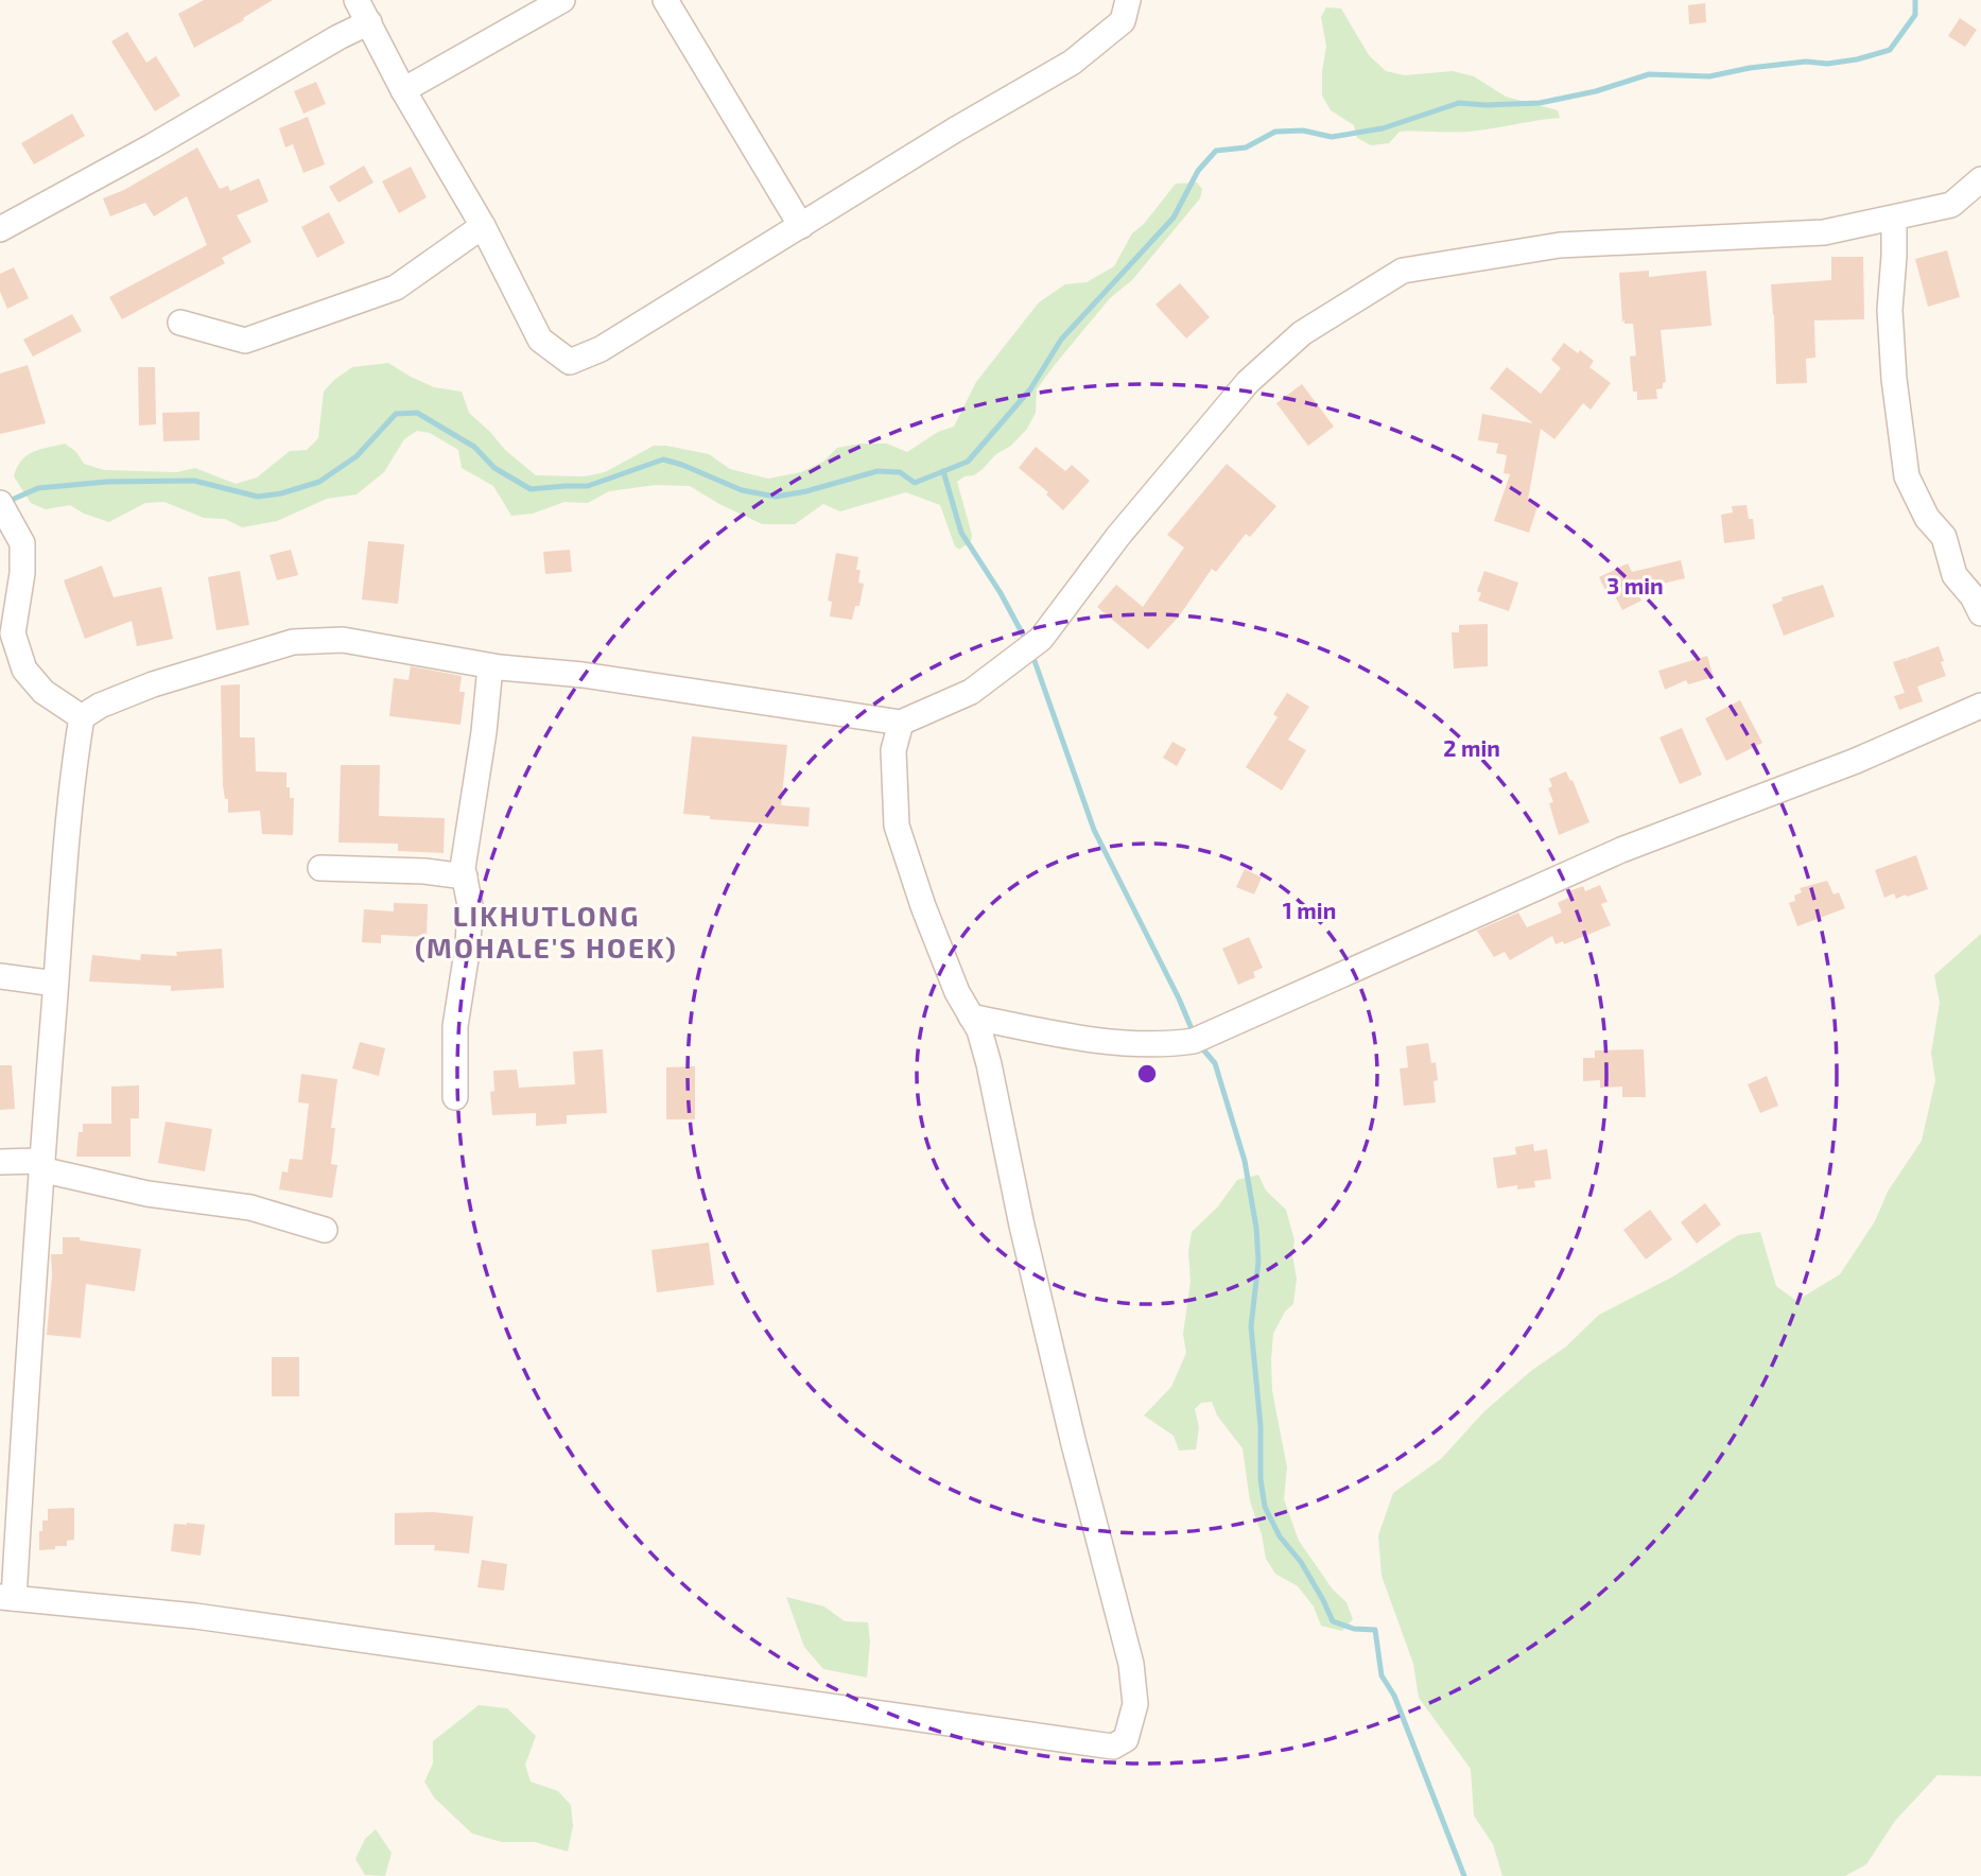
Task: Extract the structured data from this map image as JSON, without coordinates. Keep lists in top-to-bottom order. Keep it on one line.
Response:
{"districts":["LIKHUTLONG (MOHALE'S HOEK)"],"rings":["3 min","2 min","1 min"]}
